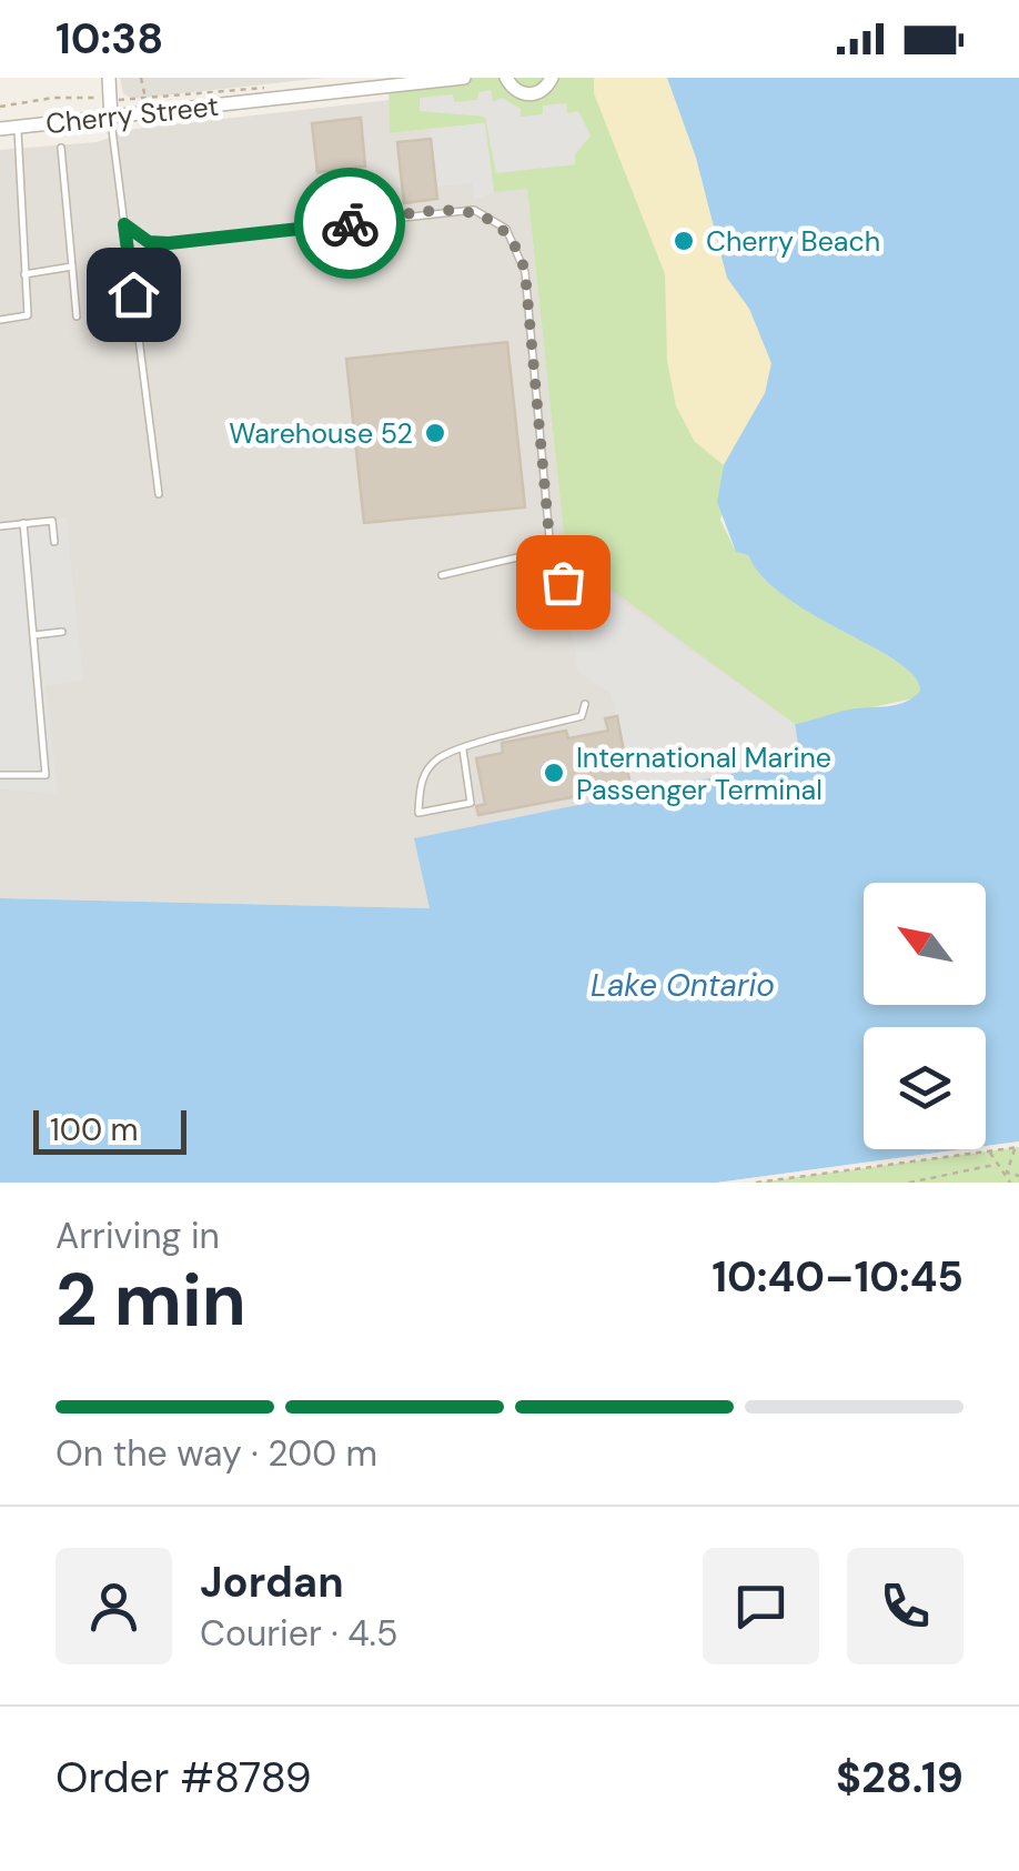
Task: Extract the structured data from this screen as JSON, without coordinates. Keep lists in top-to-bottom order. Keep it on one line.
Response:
{"streets":{"street":["Cherry Street"]},"water":["Lake Ontario"],"places":["Cherry Beach","Warehouse 52","International Marine Passenger Terminal"],"scale_bar":"100 m","north":"top left","page":{"status":"10:38","scale":"100 m","heading":["2 min","Arriving in","10:40–10:45"],"panel":["Jordan","Courier · 4.5","Order #8789","$28.19"],"bar":"On the way · 200 m"}}
